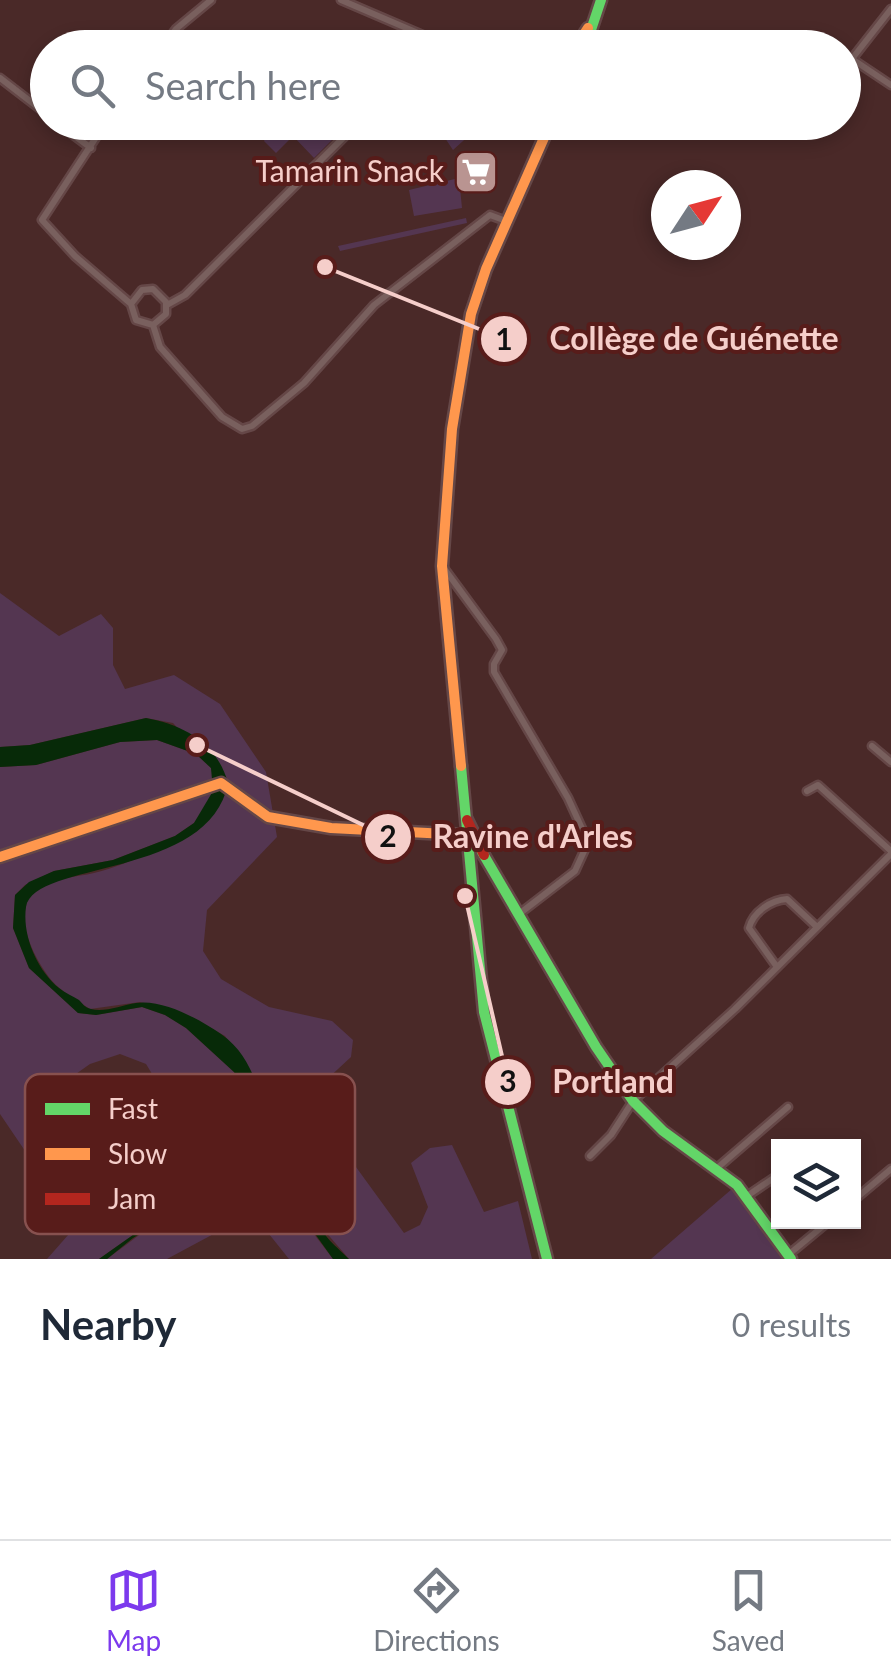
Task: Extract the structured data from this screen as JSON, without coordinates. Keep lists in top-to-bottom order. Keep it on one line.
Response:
{"places":{"supermarket":["Tamarin Snack"],"other":["Collège de Guénette","Ravine d'Arles","Portland"]},"legend":["Fast","Slow","Jam"],"north":"top right","page":{"search":"Search here","heading":["Nearby","0 results"],"nav":["Map","Directions","Saved"]}}
